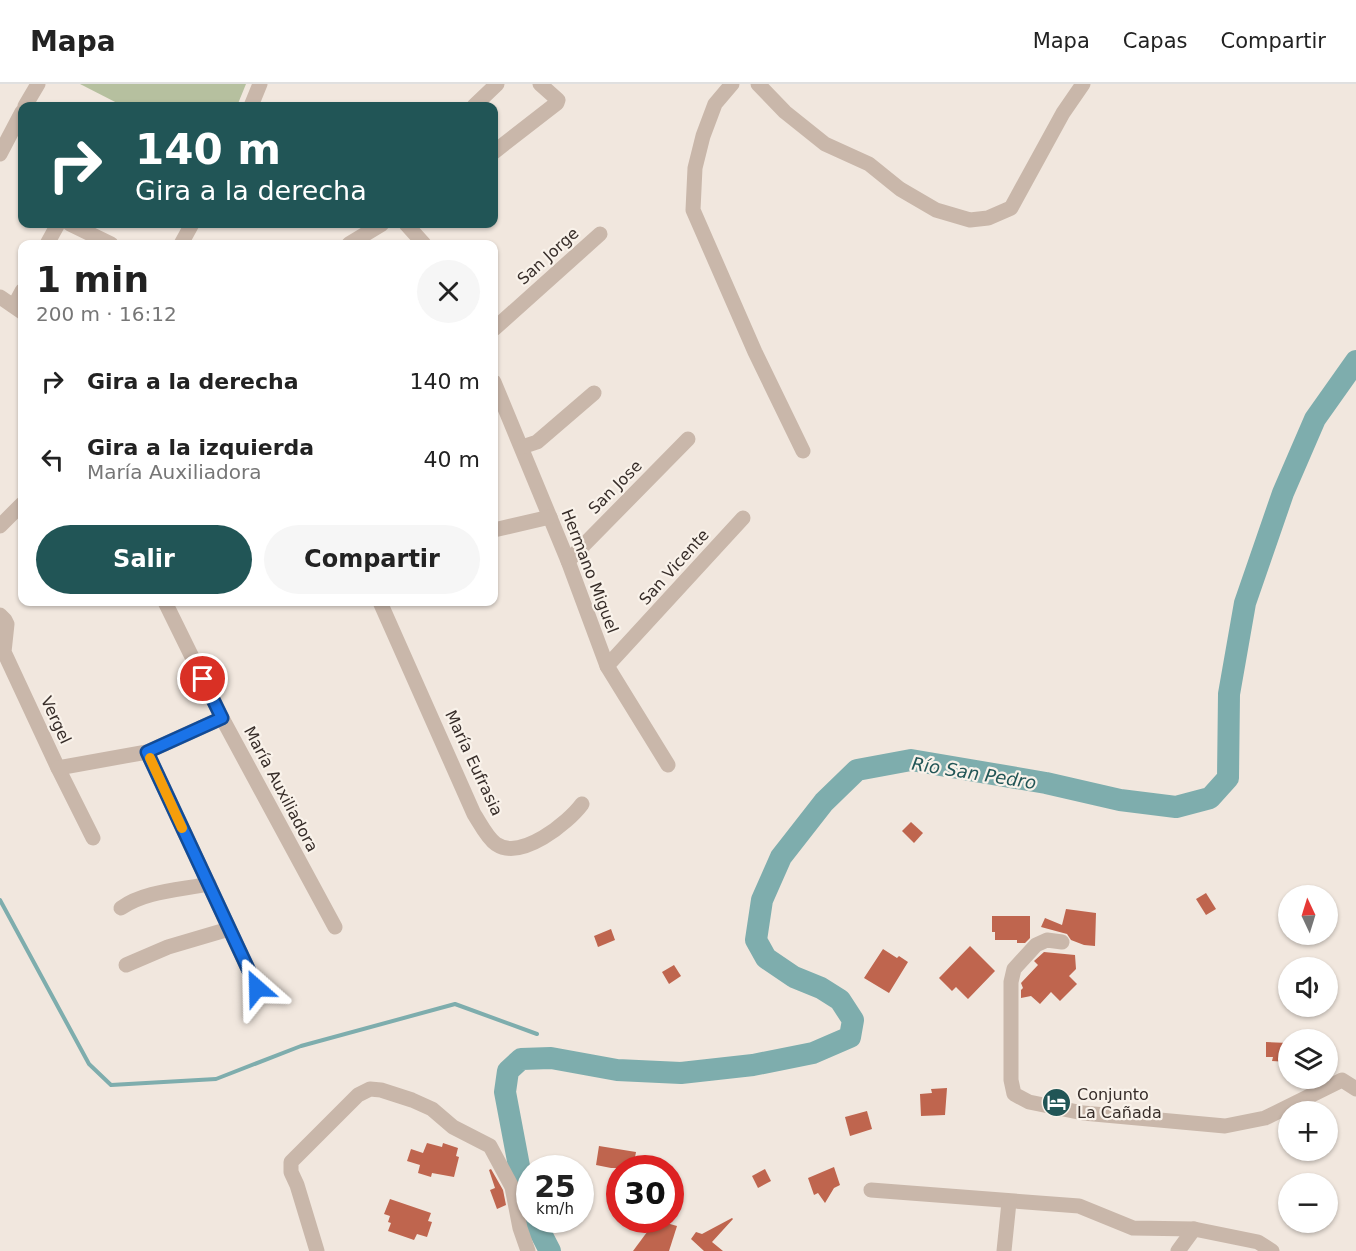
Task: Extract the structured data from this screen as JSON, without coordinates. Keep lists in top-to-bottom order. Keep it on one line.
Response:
{"streets":{"street":["San Jorge","San Jose","San Vicente","Hermano Miguel","Vergel","María Eufrasia","María Auxiliadora"]},"crossings":[["San Jose","Hermano Miguel"],["San Vicente","Hermano Miguel"]],"water":["Río San Pedro"],"places":{"hotel":["Conjunto La Cañada"]},"north":"top","page":{"header":"Mapa","nav":["Mapa","Capas","Compartir"],"turn":["140 m","Gira a la derecha"],"heading":["1 min","200 m · 16:12"],"list":[{"name":"Gira a la derecha","value":"140 m"},{"name":"Gira a la izquierda","note":"María Auxiliadora","value":"40 m"}],"buttons":["Salir","Compartir"],"map_buttons":["+","−"],"speed":"25 km/h","limit":"30"}}
